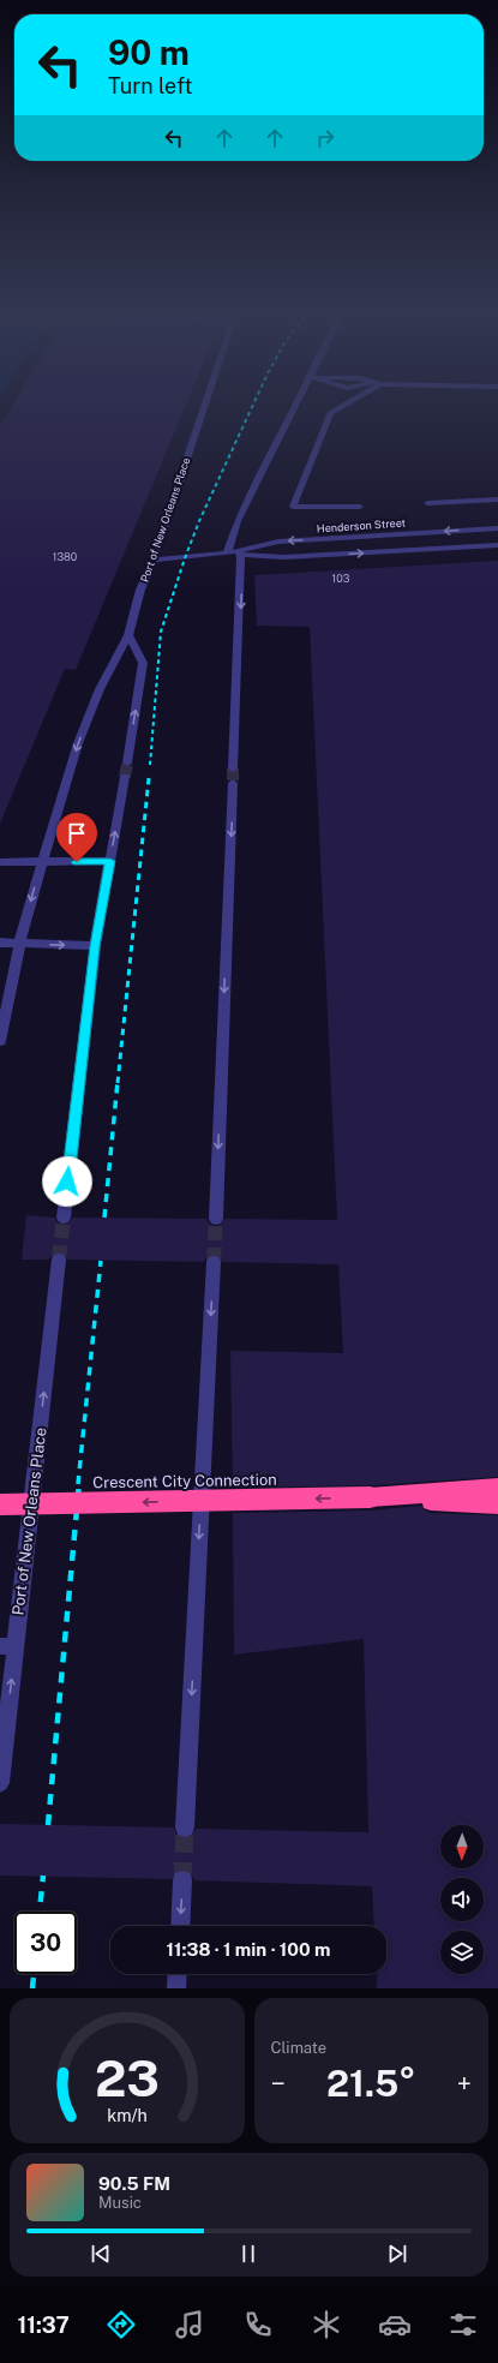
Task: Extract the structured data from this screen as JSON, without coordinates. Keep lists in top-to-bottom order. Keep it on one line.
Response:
{"streets":{"highway":["Crescent City Connection"],"street":["Port of New Orleans Place","Henderson Street"]},"crossings":[["Port of New Orleans Place","Henderson Street"]],"one_way":["Crescent City Connection"],"house_numbers":["1380","103"],"north":"bottom","page":{"turn":["90 m","Turn left"],"limit":"30","trip":"11:38 · 1 min · 100 m","tile":"Climate","heat":["−","21.5°","+"],"song":["90.5 FM","Music"],"tabs":"11:37","gauge":["23","km/h"]}}
